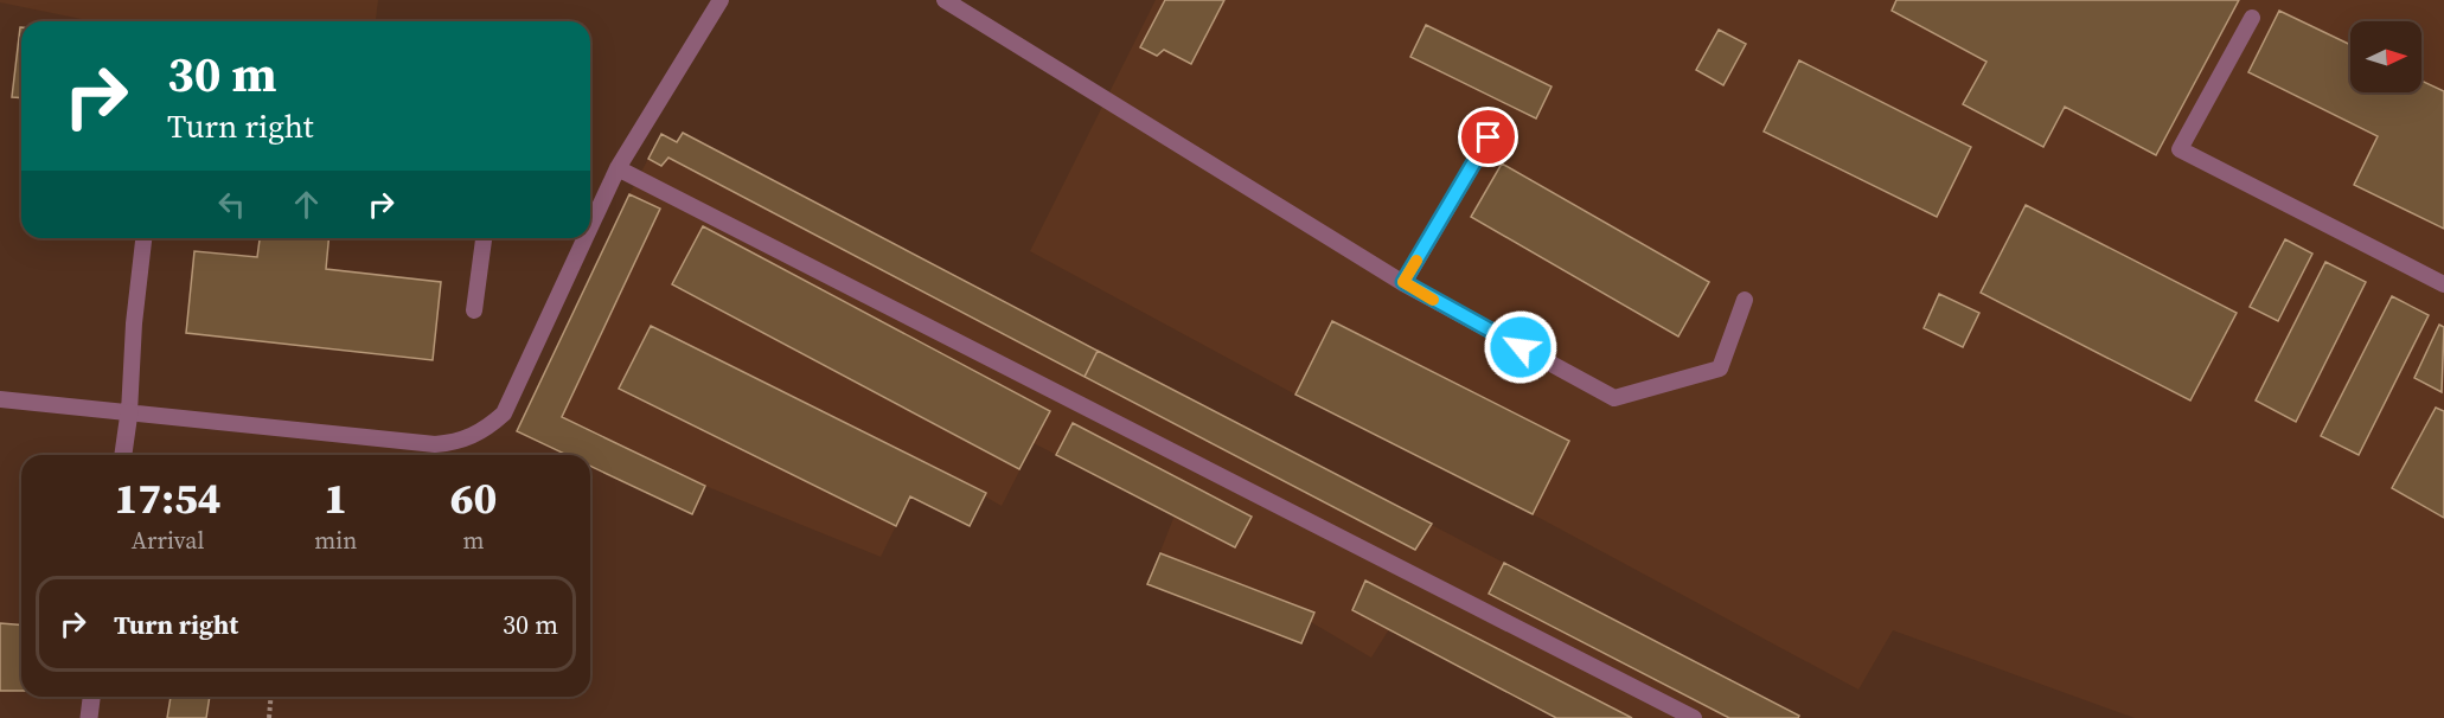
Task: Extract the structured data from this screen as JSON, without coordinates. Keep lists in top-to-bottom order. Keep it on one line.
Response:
{"north":"right","page":{"turn":["30 m","Turn right"],"eta":["17:54","Arrival","1","min","60","m"],"list":[{"name":"Turn right","value":"30 m"}]}}
